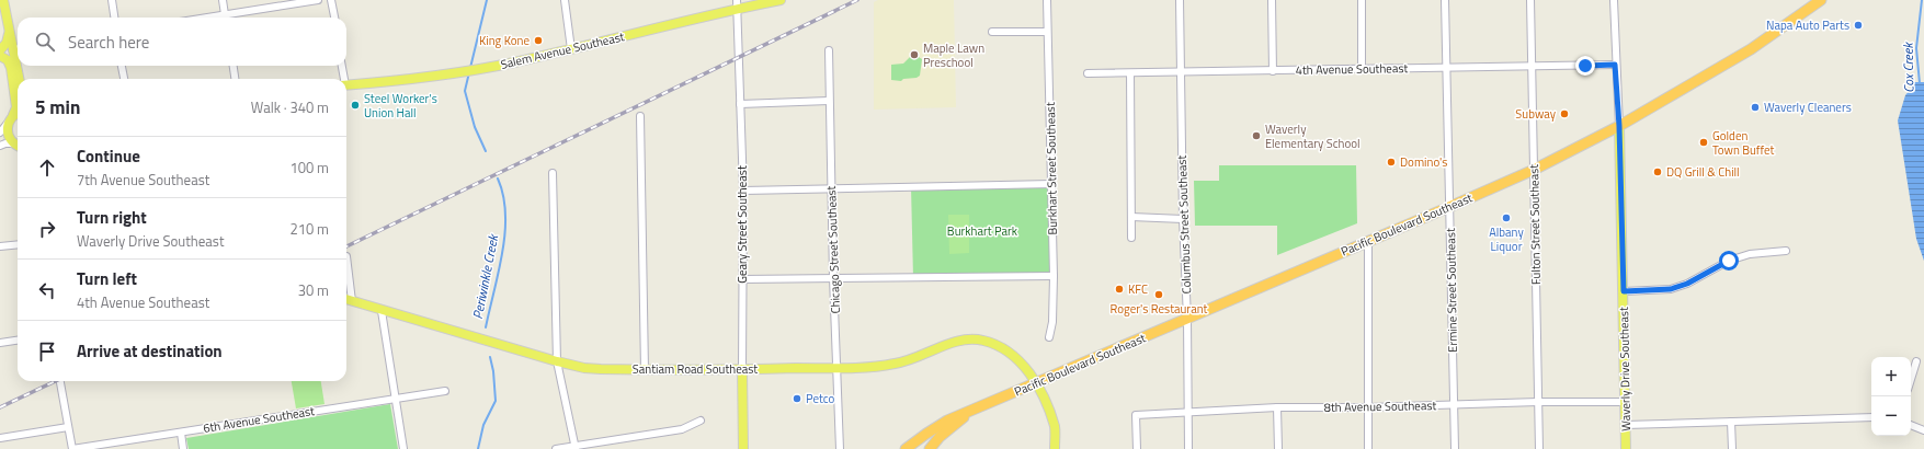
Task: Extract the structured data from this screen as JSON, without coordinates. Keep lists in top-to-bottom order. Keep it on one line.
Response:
{"streets":{"highway":["Pacific Boulevard Southeast"],"main road":["Salem Avenue Southeast","Geary Street Southeast","Santiam Road Southeast","Waverly Drive Southeast"],"street":["4th Avenue Southeast","Burkhart Street Southeast","Columbus Street Southeast","Fulton Street Southeast","Chicago Street Southeast","Ermine Street Southeast","8th Avenue Southeast","6th Avenue Southeast"]},"crossings":[["Salem Avenue Southeast","Geary Street Southeast"],["4th Avenue Southeast","Columbus Street Southeast"],["4th Avenue Southeast","Fulton Street Southeast"],["4th Avenue Southeast","Ermine Street Southeast"],["4th Avenue Southeast","Waverly Drive Southeast"],["Geary Street Southeast","Santiam Road Southeast"],["Columbus Street Southeast","Pacific Boulevard Southeast"],["Columbus Street Southeast","8th Avenue Southeast"],["Pacific Boulevard Southeast","Fulton Street Southeast"],["Pacific Boulevard Southeast","Ermine Street Southeast"],["Pacific Boulevard Southeast","Santiam Road Southeast"],["Pacific Boulevard Southeast","Waverly Drive Southeast"],["Fulton Street Southeast","8th Avenue Southeast"],["Chicago Street Southeast","Santiam Road Southeast"],["Ermine Street Southeast","8th Avenue Southeast"],["Waverly Drive Southeast","8th Avenue Southeast"]],"water":["Cox Creek","Periwinkle Creek"],"parks":["Burkhart Park"],"places":["Napa Auto Parts","King Kone","Maple Lawn Preschool","Steel Worker's Union Hall","Waverly Cleaners","Subway","Waverly Elementary School","Golden Town Buffet","Domino's","DQ Grill & Chill","Albany Liquor","KFC","Roger's Restaurant","Petco"],"page":{"search":"Search here","heading":["5 min","Walk · 340 m"],"list":[["Continue","7th Avenue Southeast","100 m"],["Turn right","Waverly Drive Southeast","210 m"],["Turn left","4th Avenue Southeast","30 m"],"Arrive at destination"],"map_buttons":["+","−"]}}
